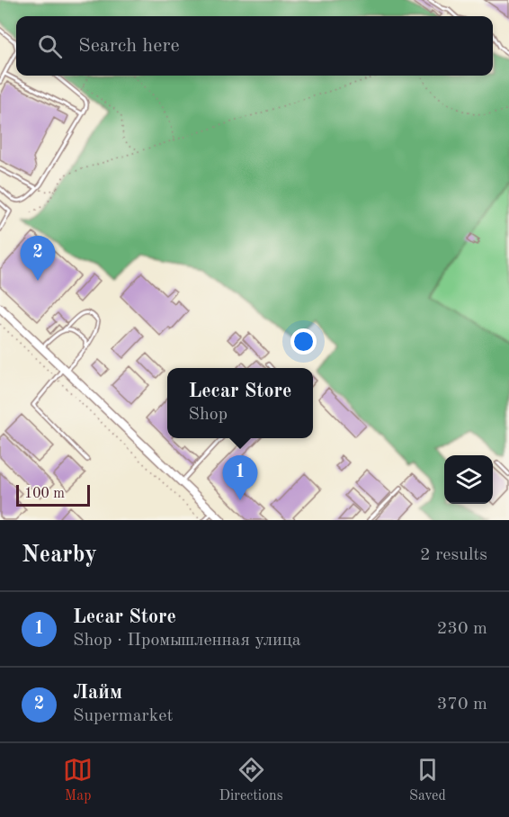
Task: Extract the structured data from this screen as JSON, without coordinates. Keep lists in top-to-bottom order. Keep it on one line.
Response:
{"scale_bar":"100 m","page":{"search":"Search here","pins":["2","1"],"popup":["Lecar Store","Shop"],"scale":"100 m","heading":["Nearby","2 results"],"list":[{"mark":"1","name":"Lecar Store","note":"Shop · Промышленная улица","value":"230 m"},{"mark":"2","name":"Лайм","note":"Supermarket","value":"370 m"}],"nav":["Map","Directions","Saved"]}}
